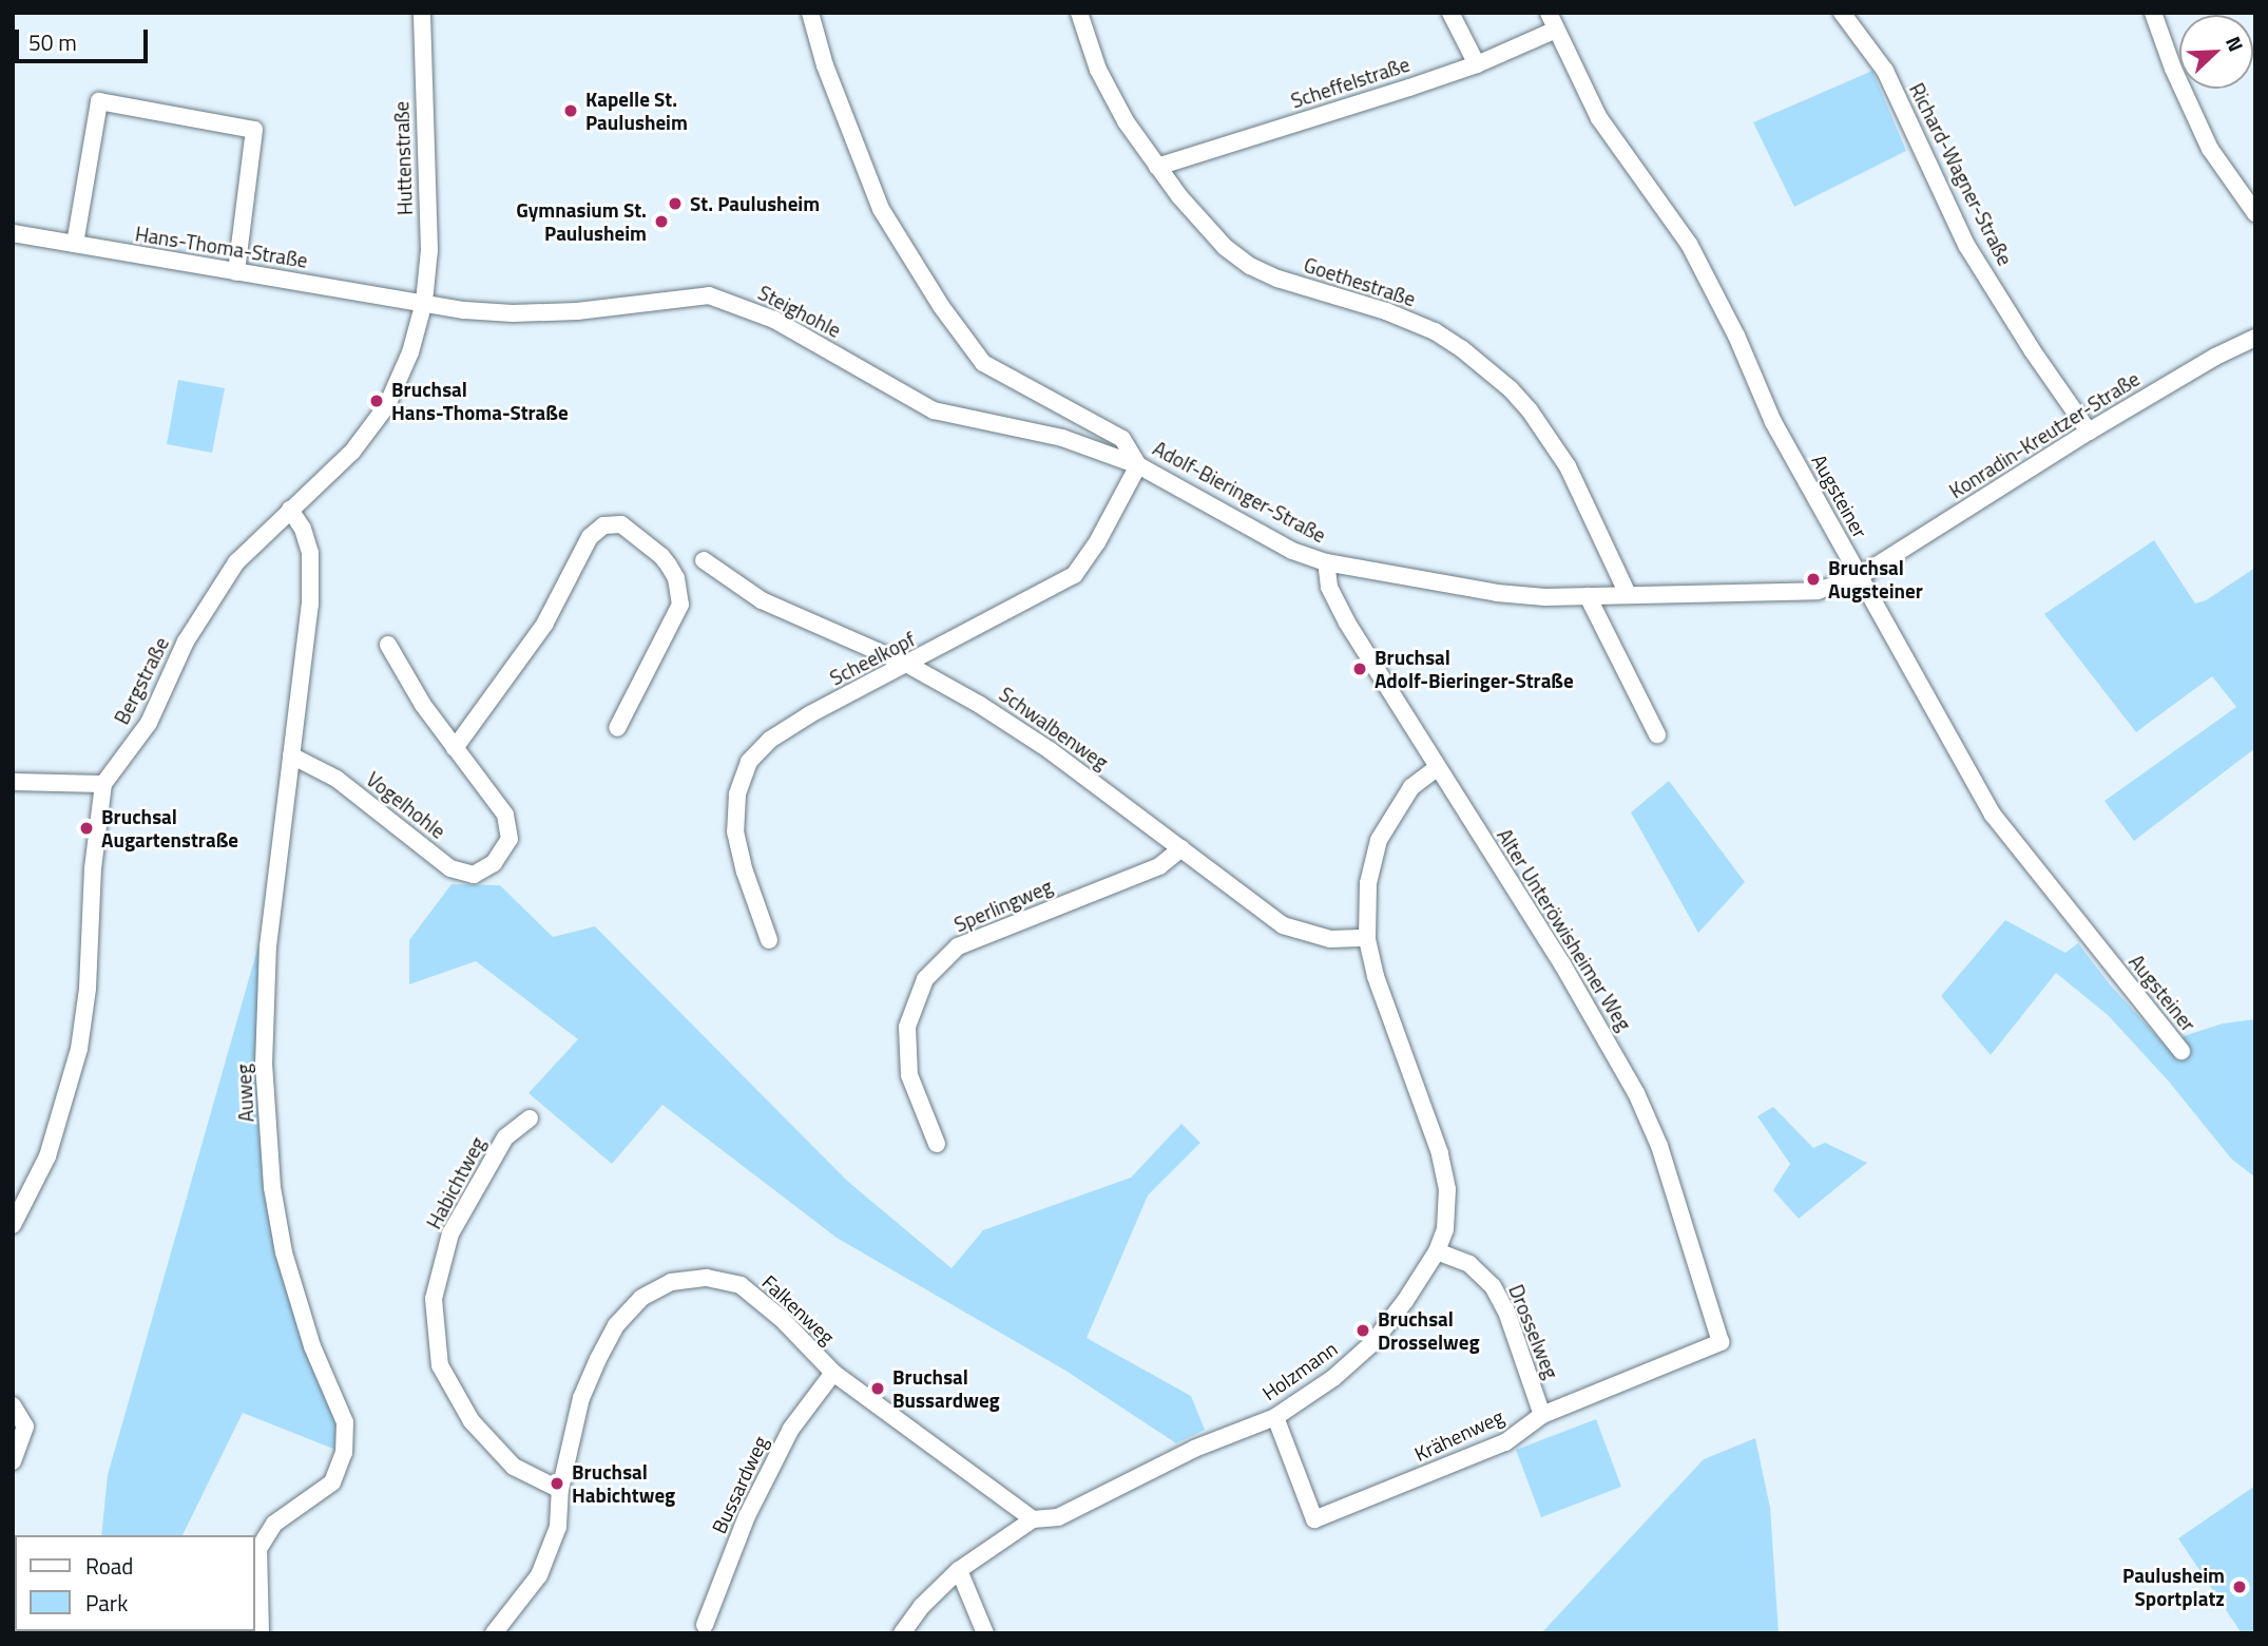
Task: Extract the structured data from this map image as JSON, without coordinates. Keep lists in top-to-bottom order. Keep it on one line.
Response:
{"streets":{"street":["Scheffelstraße","Huttenstraße","Richard-Wagner-Straße","Hans-Thoma-Straße","Goethestraße","Steighohle","Konradin-Kreutzer-Straße","Adolf-Bieringer-Straße","Augsteiner","Scheelkopf","Bergstraße","Schwalbenweg","Vogelhohle","Sperlingweg","Alter Unteröwisheimer Weg","Auweg","Habichtweg","Falkenweg","Drosselweg","Holzmann","Krähenweg","Bussardweg"]},"crossings":[["Scheffelstraße","Goethestraße"],["Scheffelstraße","Augsteiner"],["Huttenstraße","Hans-Thoma-Straße"],["Huttenstraße","Steighohle"],["Huttenstraße","Bergstraße"],["Richard-Wagner-Straße","Konradin-Kreutzer-Straße"],["Hans-Thoma-Straße","Steighohle"],["Hans-Thoma-Straße","Bergstraße"],["Goethestraße","Adolf-Bieringer-Straße"],["Steighohle","Adolf-Bieringer-Straße"],["Steighohle","Scheelkopf"],["Steighohle","Bergstraße"],["Konradin-Kreutzer-Straße","Adolf-Bieringer-Straße"],["Konradin-Kreutzer-Straße","Augsteiner"],["Adolf-Bieringer-Straße","Augsteiner"],["Adolf-Bieringer-Straße","Scheelkopf"],["Adolf-Bieringer-Straße","Alter Unteröwisheimer Weg"],["Scheelkopf","Schwalbenweg"],["Bergstraße","Auweg"],["Schwalbenweg","Sperlingweg"],["Schwalbenweg","Holzmann"],["Vogelhohle","Auweg"],["Alter Unteröwisheimer Weg","Holzmann"],["Alter Unteröwisheimer Weg","Krähenweg"],["Habichtweg","Falkenweg"],["Falkenweg","Holzmann"],["Falkenweg","Bussardweg"],["Drosselweg","Holzmann"],["Drosselweg","Krähenweg"],["Holzmann","Krähenweg"]],"places":["Kapelle St. Paulusheim","St. Paulusheim","Gymnasium St. Paulusheim","Bruchsal Hans-Thoma-Straße","Bruchsal Augsteiner","Bruchsal Adolf-Bieringer-Straße","Bruchsal Augartenstraße","Bruchsal Drosselweg","Bruchsal Bussardweg","Bruchsal Habichtweg","Paulusheim Sportplatz"],"legend":["Road","Park"],"scale_bar":"50 m","north":"top right"}
